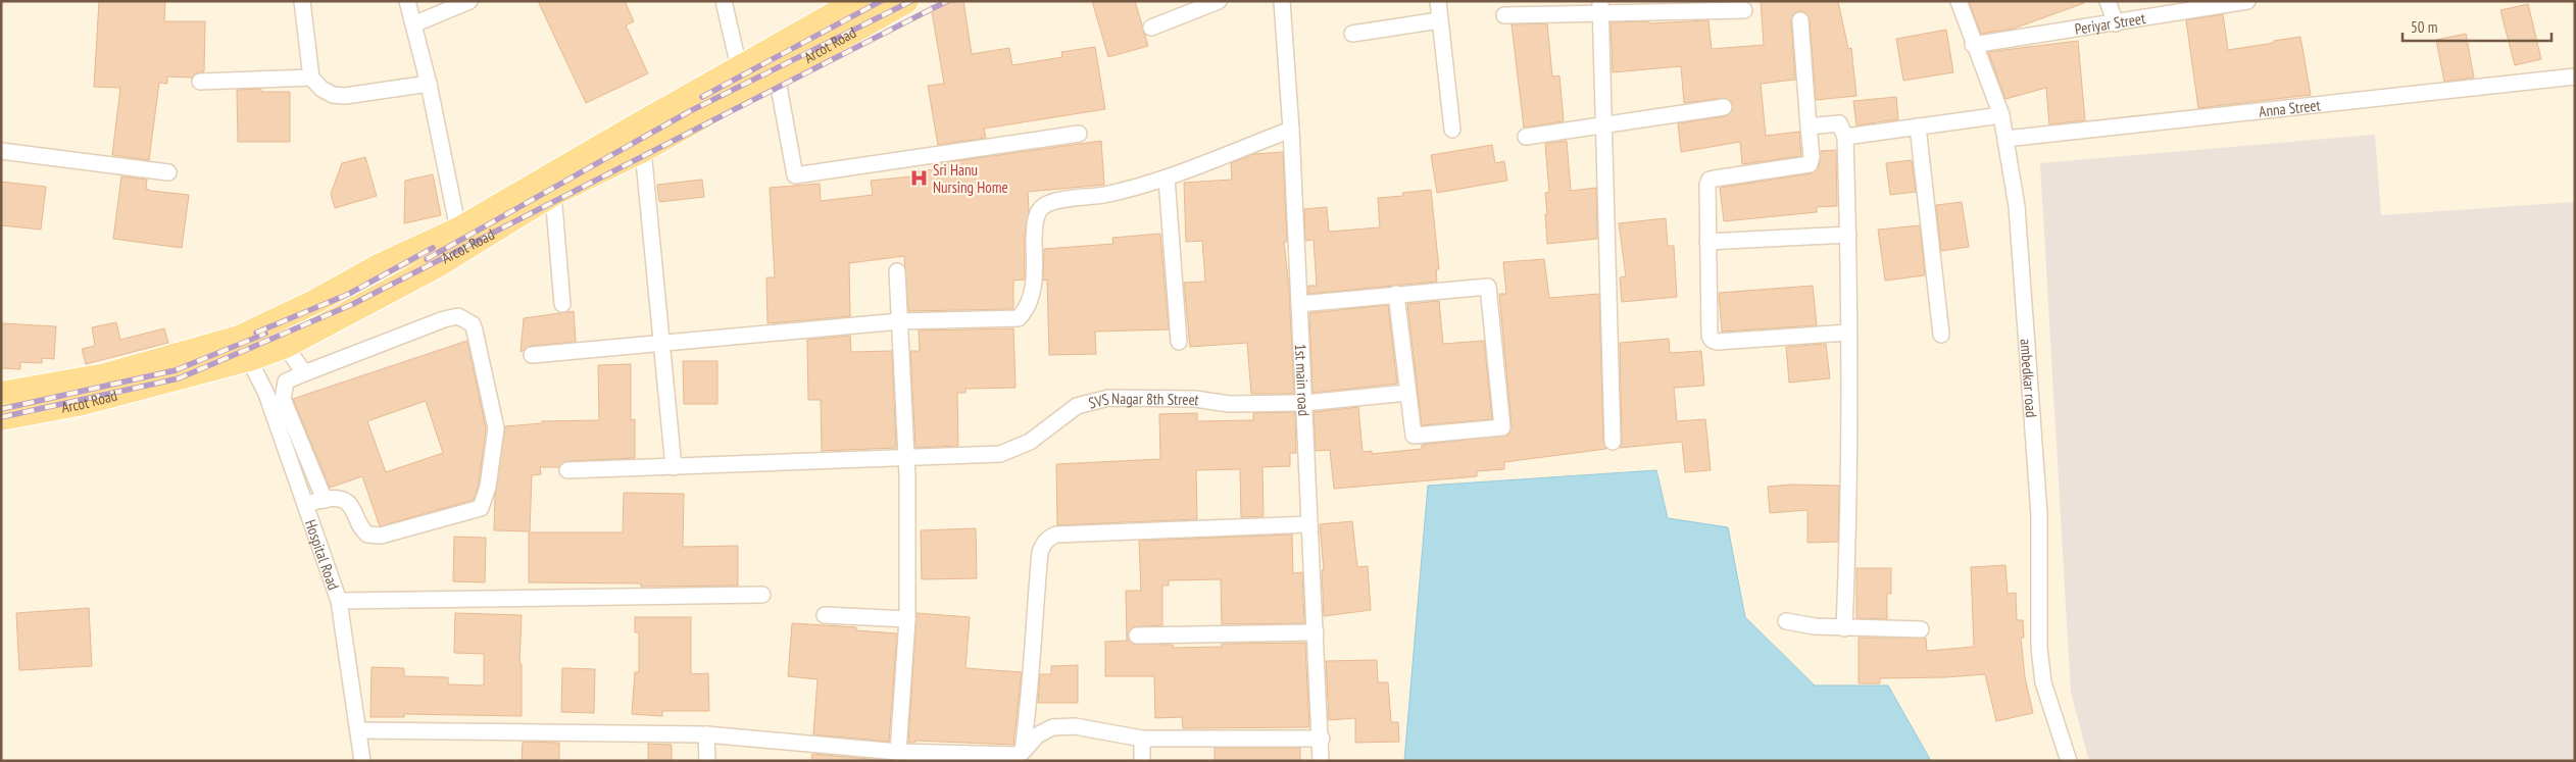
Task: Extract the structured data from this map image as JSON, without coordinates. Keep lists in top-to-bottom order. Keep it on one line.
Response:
{"streets":{"main road":["Arcot Road"],"street":["Periyar Street","Anna Street","ambedkar road","1st main road","SVS Nagar 8th Street","Hospital Road"]},"crossings":[["Periyar Street","ambedkar road"],["Arcot Road","Hospital Road"],["Anna Street","ambedkar road"],["1st main road","SVS Nagar 8th Street"]],"places":{"hospital":["Sri Hanu Nursing Home"]},"scale_bar":"50 m"}
